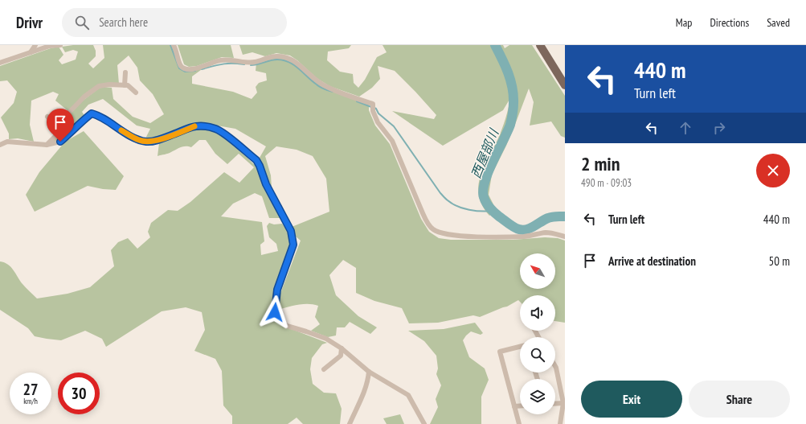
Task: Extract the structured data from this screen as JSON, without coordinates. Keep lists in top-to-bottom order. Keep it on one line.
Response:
{"water":["西屋部川"],"north":"top left","page":{"header":"Drivr","search":"Search here","nav":["Map","Directions","Saved"],"turn":["440 m","Turn left"],"heading":["2 min","490 m · 09:03"],"list":[{"name":"Turn left","value":"440 m"},{"name":"Arrive at destination","value":"50 m"}],"speed":"27 km/h","limit":"30","buttons":["Exit","Share"]}}
